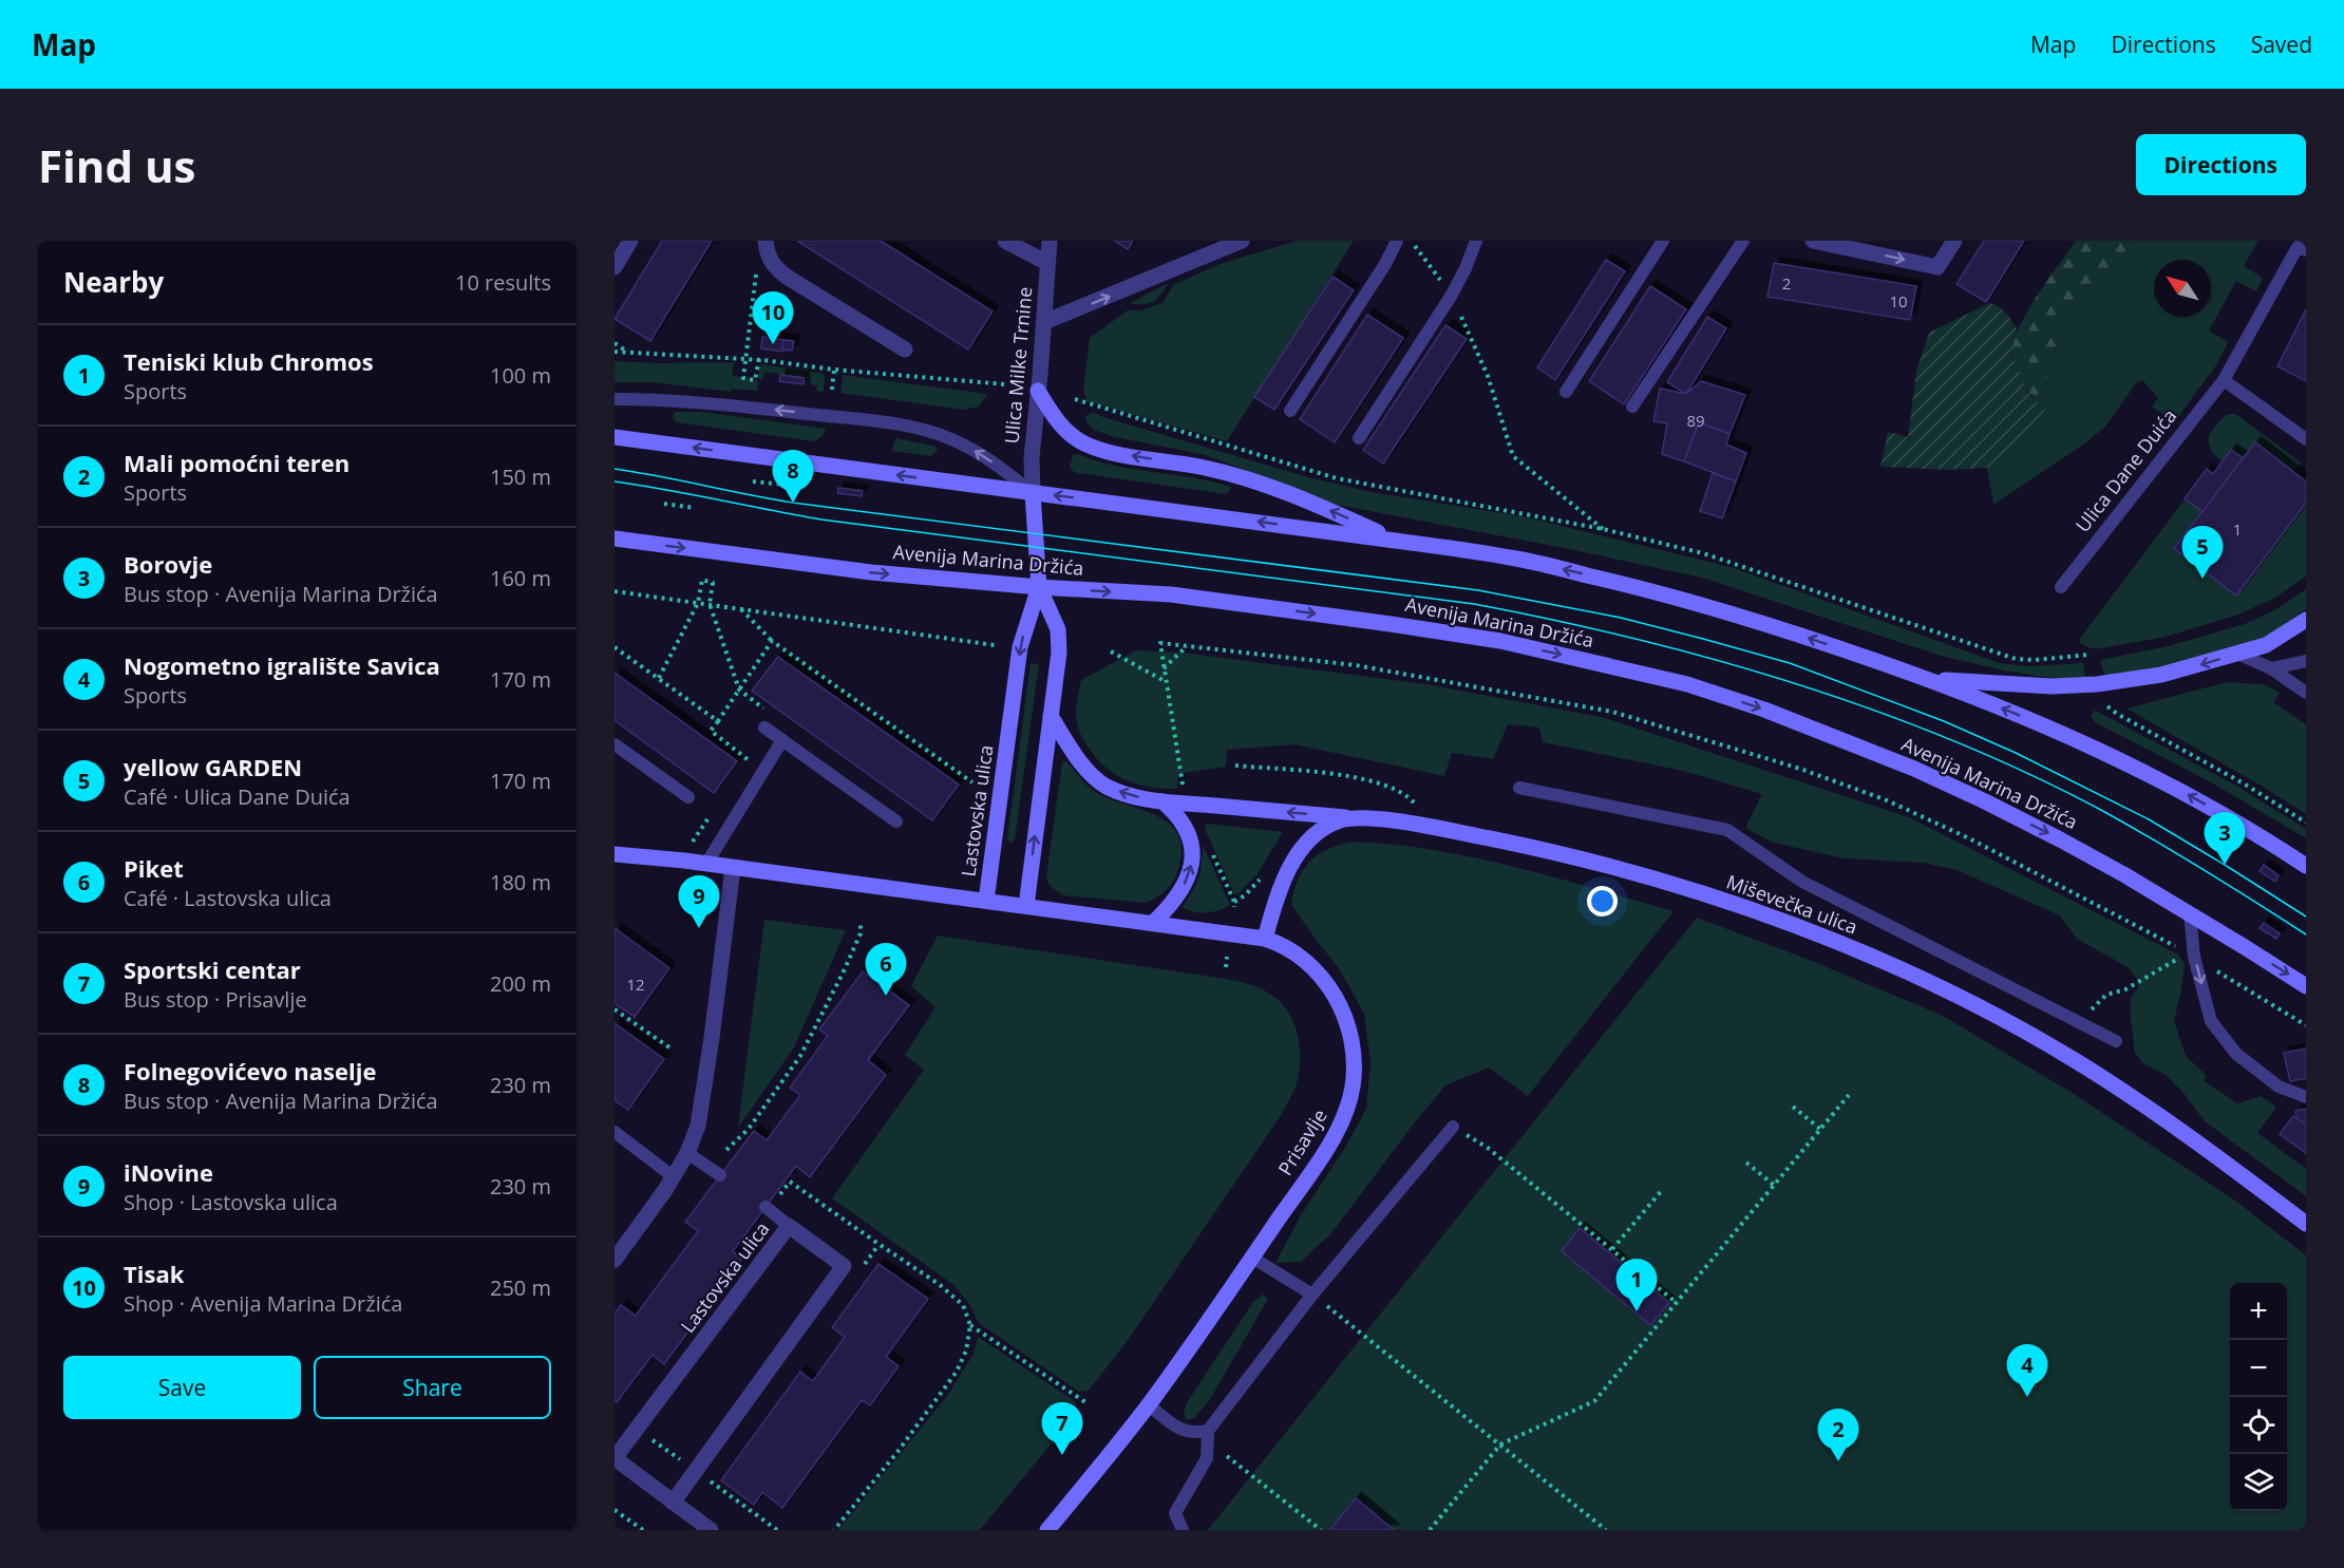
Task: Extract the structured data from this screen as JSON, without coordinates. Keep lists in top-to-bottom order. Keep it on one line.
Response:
{"streets":{"street":["Ulica Milke Trnine","Avenija Marina Držića","Lastovska ulica","Miševečka ulica","Prisavlje"],"lane":["Ulica Dane Duića"]},"crossings":[["Ulica Milke Trnine","Lastovska ulica"],["Avenija Marina Držića","Lastovska ulica"],["Lastovska ulica","Prisavlje"],["Miševečka ulica","Prisavlje"]],"house_numbers":["2","10","89","1","12"],"north":"top left","page":{"header":"Map","nav":["Map","Directions","Saved"],"buttons":["Directions",["Save","Share"]],"title":"Find us","heading":["Nearby","10 results"],"pins":["10","8","5","3","9","6","1","4","7","2"],"list":[{"mark":"1","name":"Teniski klub Chromos","note":"Sports","value":"100 m"},{"mark":"2","name":"Mali pomoćni teren","note":"Sports","value":"150 m"},{"mark":"3","name":"Borovje","note":"Bus stop · Avenija Marina Držića","value":"160 m"},{"mark":"4","name":"Nogometno igralište Savica","note":"Sports","value":"170 m"},{"mark":"5","name":"yellow GARDEN","note":"Café · Ulica Dane Duića","value":"170 m"},{"mark":"6","name":"Piket","note":"Café · Lastovska ulica","value":"180 m"},{"mark":"7","name":"Sportski centar","note":"Bus stop · Prisavlje","value":"200 m"},{"mark":"8","name":"Folnegovićevo naselje","note":"Bus stop · Avenija Marina Držića","value":"230 m"},{"mark":"9","name":"iNovine","note":"Shop · Lastovska ulica","value":"230 m"},{"mark":"10","name":"Tisak","note":"Shop · Avenija Marina Držića","value":"250 m"}],"map_buttons":["+","−"]}}
